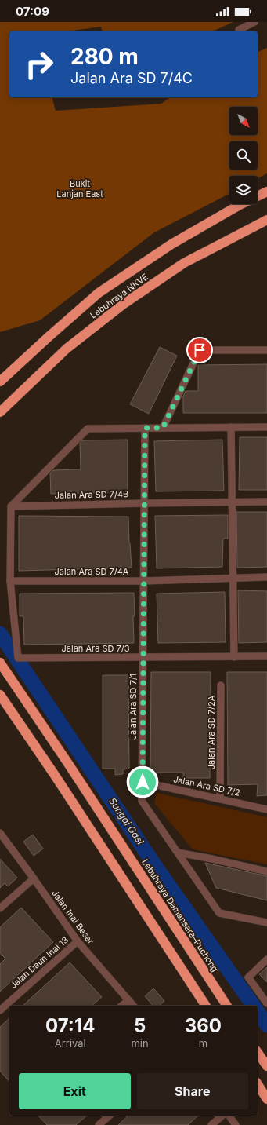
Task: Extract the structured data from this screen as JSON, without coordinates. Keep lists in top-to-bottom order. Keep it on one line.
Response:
{"streets":{"highway":["Lebuhraya NKVE","Lebuhraya Damansara–Puchong"],"street":["Jalan Ara SD 7/4B","Jalan Ara SD 7/4A","Jalan Ara SD 7/3","Jalan Ara SD 7/1","Jalan Ara SD 7/2A","Jalan Ara SD 7/2","Jalan Inai Besar","Jalan Daun Inai 13"]},"crossings":[["Jalan Ara SD 7/4B","Jalan Ara SD 7/1"],["Jalan Ara SD 7/4A","Jalan Ara SD 7/3"],["Jalan Ara SD 7/4A","Jalan Ara SD 7/1"],["Jalan Ara SD 7/3","Jalan Ara SD 7/1"],["Jalan Ara SD 7/1","Jalan Ara SD 7/2"],["Jalan Ara SD 7/2A","Jalan Ara SD 7/2"],["Jalan Inai Besar","Jalan Daun Inai 13"]],"water":["Sungai Gasi"],"parks":["Bukit Lanjan East"],"north":"bottom right","page":{"status":"07:09","turn":["280 m","Jalan Ara SD 7/4C"],"eta":["07:14","Arrival","5","min","360","m"],"buttons":["Exit","Share"]}}
